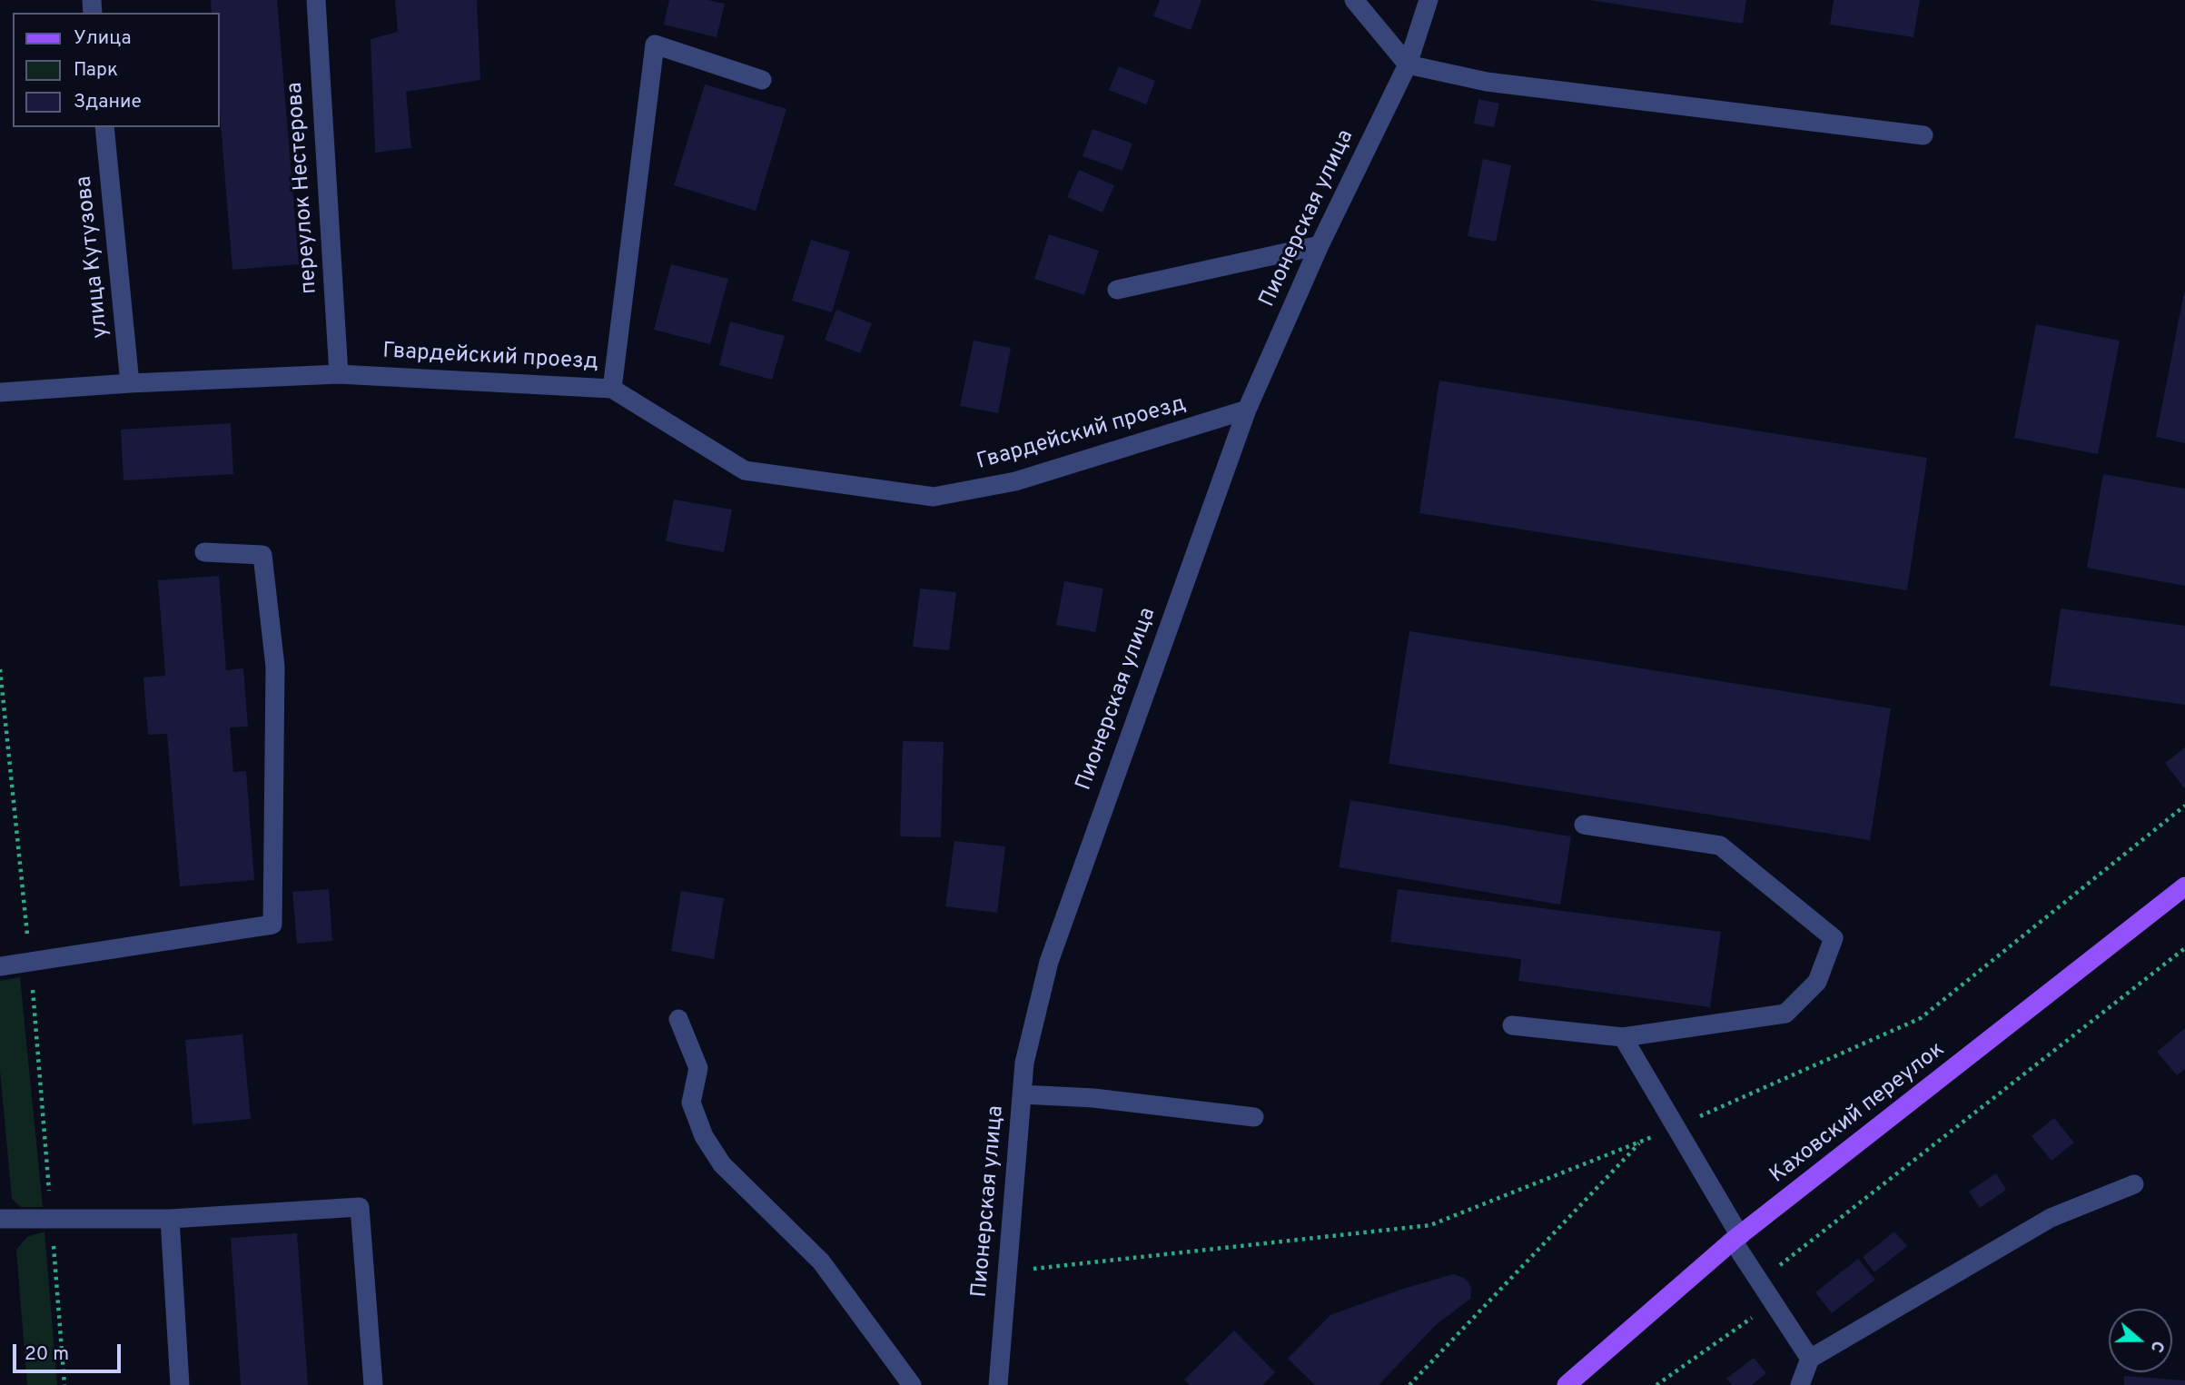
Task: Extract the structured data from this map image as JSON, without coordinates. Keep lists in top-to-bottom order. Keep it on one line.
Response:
{"streets":{"main road":["Каховский переулок"],"street":["переулок Нестерова","Пионерская улица","улица Кутузова","Гвардейский проезд"]},"crossings":[["переулок Нестерова","Гвардейский проезд"],["Пионерская улица","Гвардейский проезд"],["улица Кутузова","Гвардейский проезд"]],"legend":["Улица","Парк","Здание"],"scale_bar":"20 m","north":"right"}
